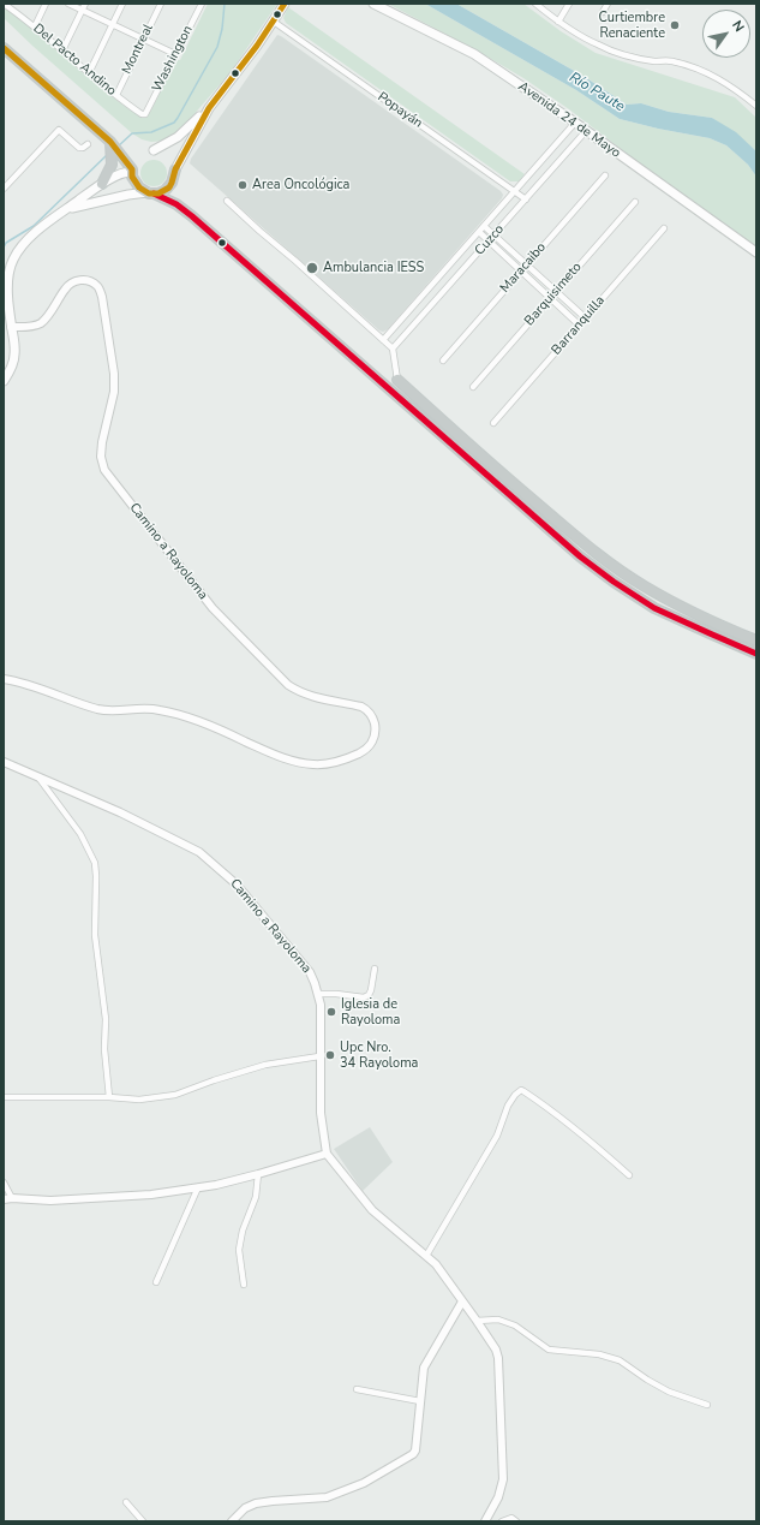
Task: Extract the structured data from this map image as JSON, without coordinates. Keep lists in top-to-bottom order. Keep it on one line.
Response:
{"streets":{"main road":["Avenida 24 de Mayo"],"street":["Montreal","Washington","Del Pacto Andino","Popayán","Cuzco","Maracaibo","Barquisimeto","Barranquilla","Camino a Rayoloma"]},"crossings":[["Montreal","Del Pacto Andino"],["Washington","Del Pacto Andino"],["Popayán","Cuzco"],["Avenida 24 de Mayo","Cuzco"]],"water":["Río Paute"],"places":["Curtiembre Renaciente","Area Oncológica","Ambulancia IESS","Iglesia de Rayoloma","Upc Nro. 34 Rayoloma"],"north":"top right"}
